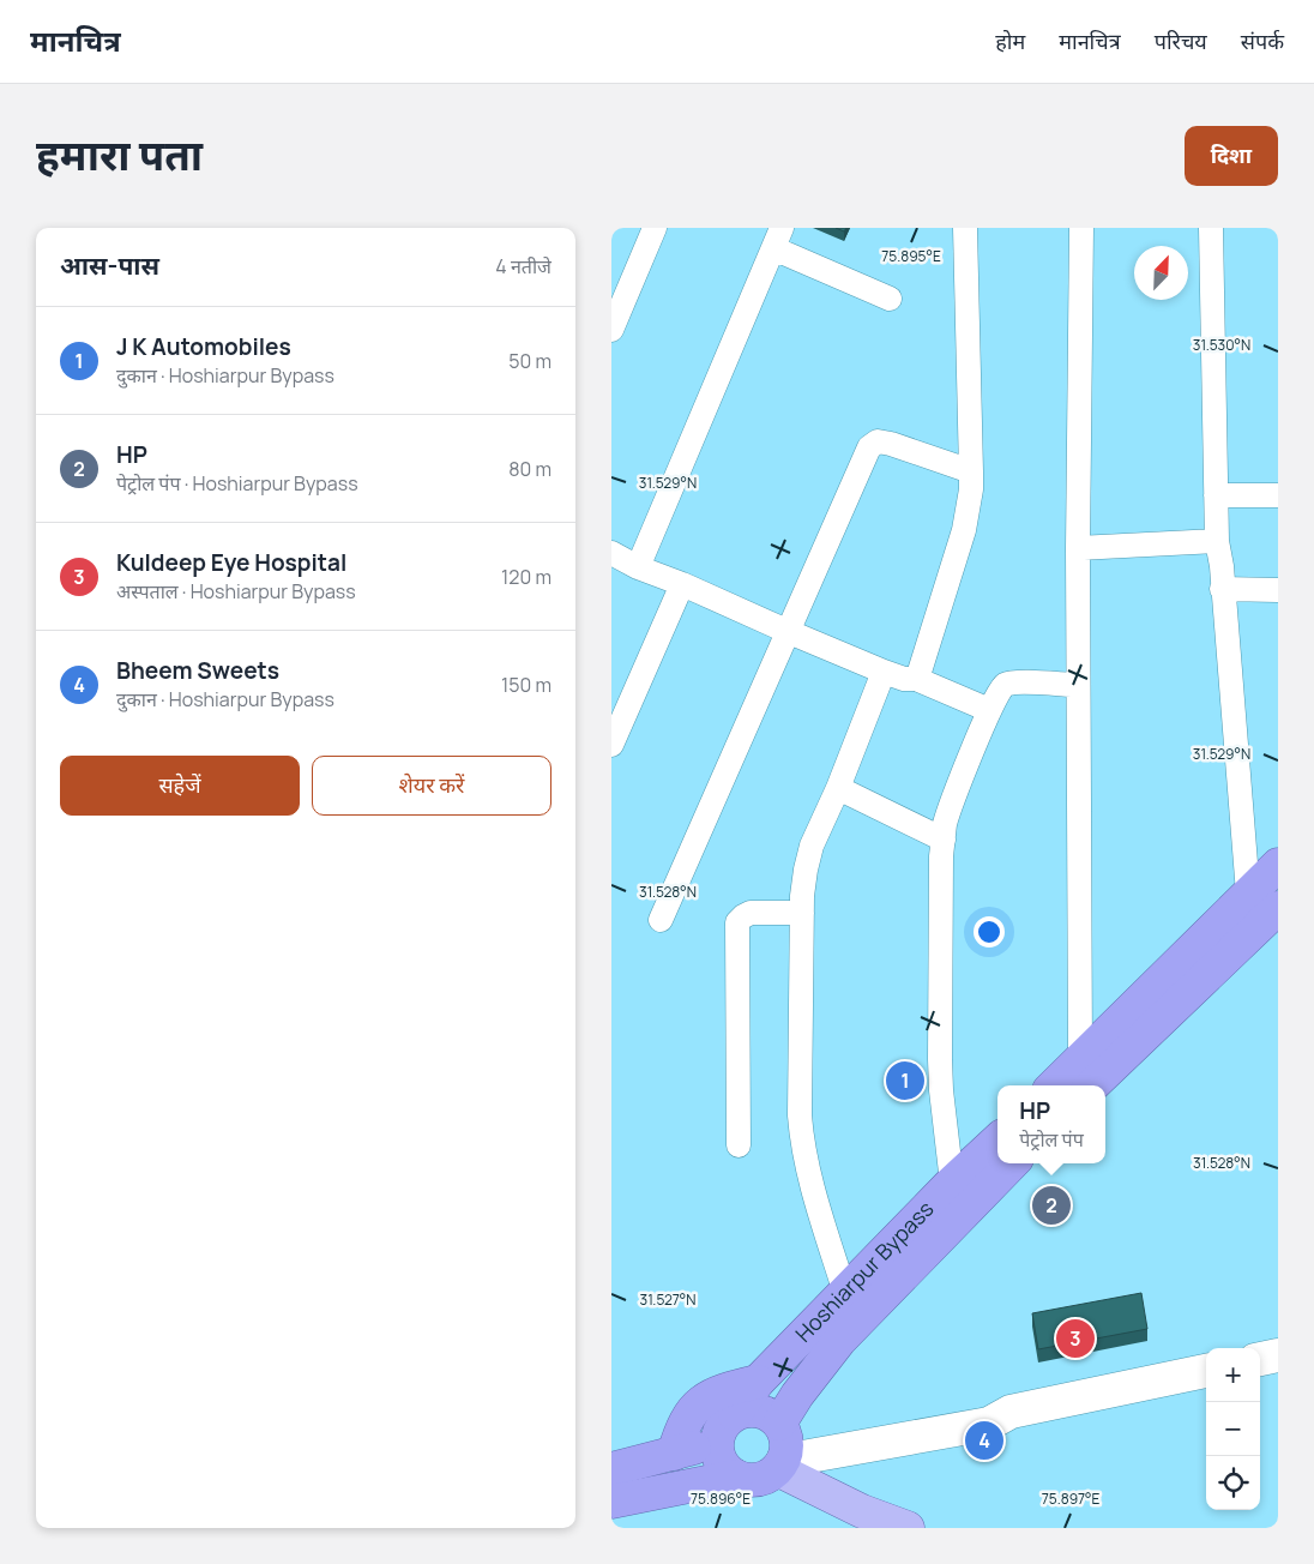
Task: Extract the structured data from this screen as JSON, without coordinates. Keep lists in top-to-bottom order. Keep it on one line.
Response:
{"streets":{"highway":["Hoshiarpur Bypass"]},"north":"top right","page":{"header":"मानचित्र","nav":["होम","मानचित्र","परिचय","संपर्क"],"title":"हमारा पता","buttons":["दिशा",["सहेजें","शेयर करें"]],"heading":["आस-पास","4 नतीजे"],"list":[{"mark":"1","name":"J K Automobiles","note":"दुकान · Hoshiarpur Bypass","value":"50 m"},{"mark":"2","name":"HP","note":"पेट्रोल पंप · Hoshiarpur Bypass","value":"80 m"},{"mark":"3","name":"Kuldeep Eye Hospital","note":"अस्पताल · Hoshiarpur Bypass","value":"120 m"},{"mark":"4","name":"Bheem Sweets","note":"दुकान · Hoshiarpur Bypass","value":"150 m"}],"pins":["1","2","3","4"],"popup":["HP","पेट्रोल पंप"],"map_buttons":["+","−"]},"coordinates":["75.895°E","31.530°N","31.529°N","31.528°N","31.527°N","75.896°E","75.897°E"]}
